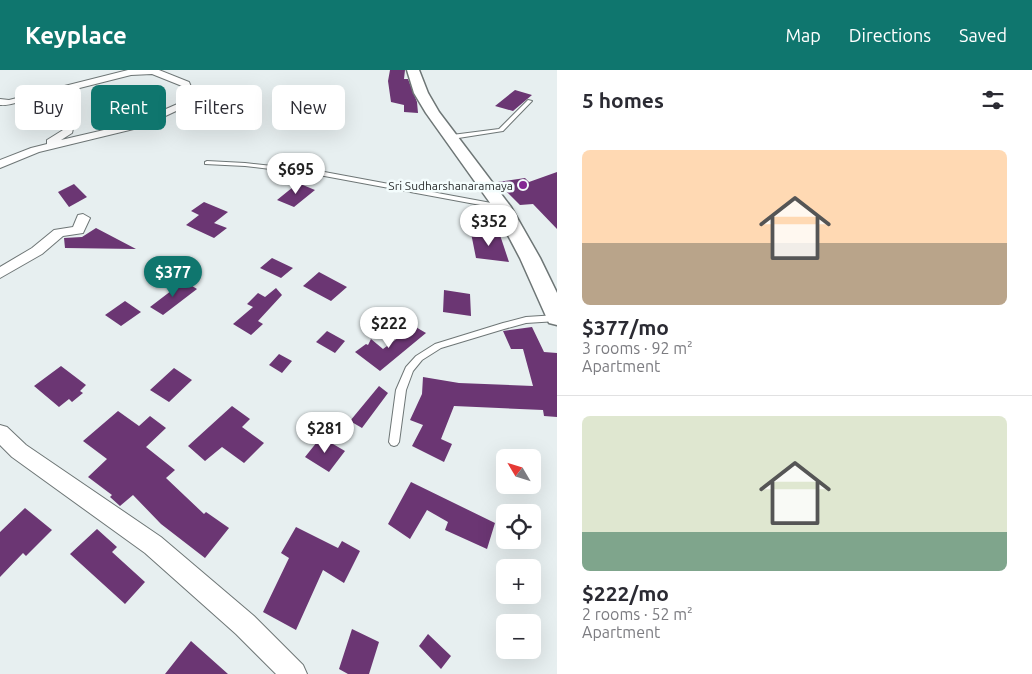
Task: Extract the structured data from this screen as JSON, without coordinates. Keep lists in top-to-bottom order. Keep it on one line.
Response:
{"places":["Sri Sudharshanaramaya"],"north":"top left","page":{"header":"Keyplace","nav":["Map","Directions","Saved"],"heading":"5 homes","chip":["Buy","Rent","Filters","New"],"list":[{"name":"$377/mo","note":"3 rooms · 92 m² · Apartment"},{"name":"$222/mo","note":"2 rooms · 52 m² · Apartment"}],"price":["$695","$352","$377","$222","$281"],"map_buttons":["+","−"]}}
